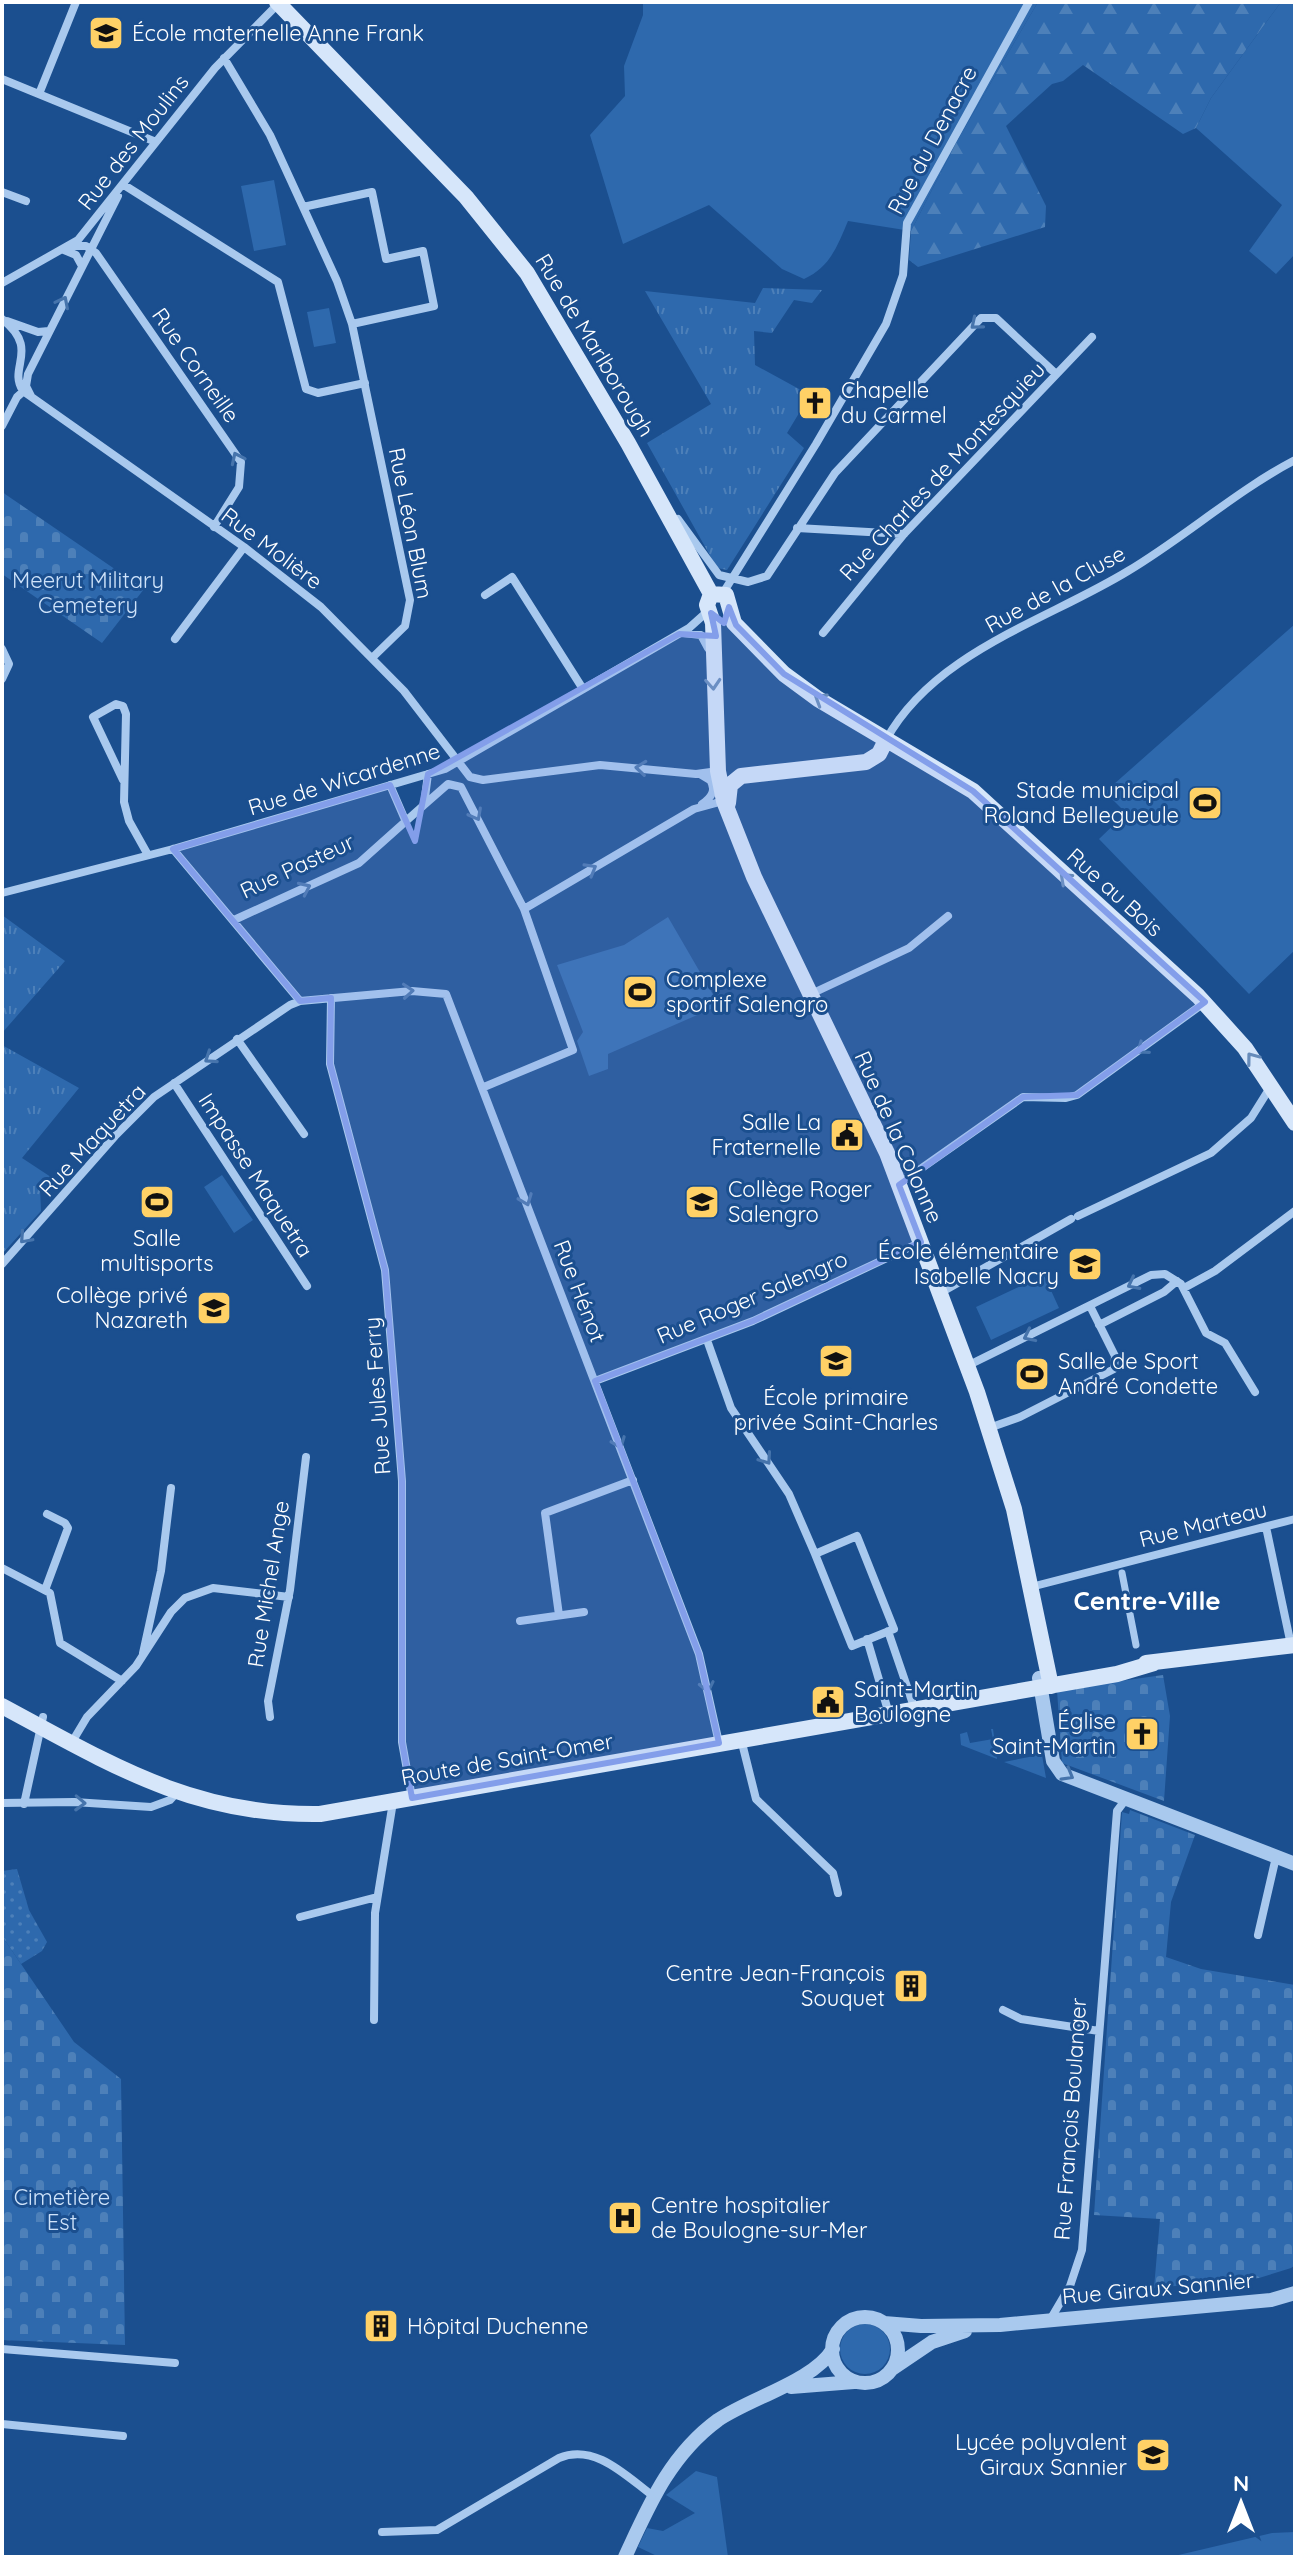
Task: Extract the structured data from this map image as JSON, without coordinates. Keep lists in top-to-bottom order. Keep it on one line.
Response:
{"streets":{"main road":["Rue de Marlborough","Rue au Bois","Rue de la Colonne","Route de Saint-Omer"],"street":["Rue du Denacre","Rue des Moulins","Rue Corneille","Rue Charles de Montesquieu","Rue Léon Blum","Rue Molière","Rue de la Cluse","Rue de Wicardenne","Rue Pasteur","Rue Maquetra","Impasse Maquetra","Rue Hénot","Rue Roger Salengro","Rue Jules Ferry","Rue Marteau","Rue Michel Ange","Rue François Boulanger","Rue Giraux Sannier"]},"crossings":[["Rue du Denacre","Rue de Marlborough"],["Rue du Denacre","Rue de Wicardenne"],["Rue du Denacre","Rue au Bois"],["Rue du Denacre","Rue de la Colonne"],["Rue des Moulins","Rue de Marlborough"],["Rue des Moulins","Rue Léon Blum"],["Rue de Marlborough","Rue de Wicardenne"],["Rue de Marlborough","Rue au Bois"],["Rue de Marlborough","Rue de la Colonne"],["Rue Corneille","Rue Molière"],["Rue Léon Blum","Rue Molière"],["Rue Molière","Rue de Wicardenne"],["Rue de la Cluse","Rue au Bois"],["Rue de Wicardenne","Rue au Bois"],["Rue de Wicardenne","Rue de la Colonne"],["Rue au Bois","Rue de la Colonne"],["Rue de la Colonne","Rue Roger Salengro"],["Rue de la Colonne","Rue Marteau"],["Rue de la Colonne","Route de Saint-Omer"],["Rue Maquetra","Impasse Maquetra"],["Rue Maquetra","Rue Hénot"],["Rue Hénot","Rue Roger Salengro"],["Rue Hénot","Rue Jules Ferry"],["Rue Hénot","Route de Saint-Omer"],["Rue Jules Ferry","Route de Saint-Omer"],["Rue François Boulanger","Rue Giraux Sannier"]],"one_way":["Rue Corneille","Rue au Bois","Rue Maquetra","Rue Hénot"],"districts":["Centre-Ville"],"parks":["Meerut Military Cemetery","Cimetière Est"],"places":{"school or university":["École maternelle Anne Frank","Collège Roger Salengro","École élémentaire Isabelle Nacry","Collège privé Nazareth","École primaire privée Saint-Charles","Lycée polyvalent Giraux Sannier"],"church":["Chapelle du Carmel","Église Saint-Martin"],"sports":["Stade municipal Roland Bellegueule","Complexe sportif Salengro","Salle multisports","Salle de Sport André Condette"],"public building":["Salle La Fraternelle","Saint-Martin Boulogne"],"building":["Centre Jean-François Souquet","Hôpital Duchenne"],"hospital":["Centre hospitalier de Boulogne-sur-Mer"]},"north":"top"}
